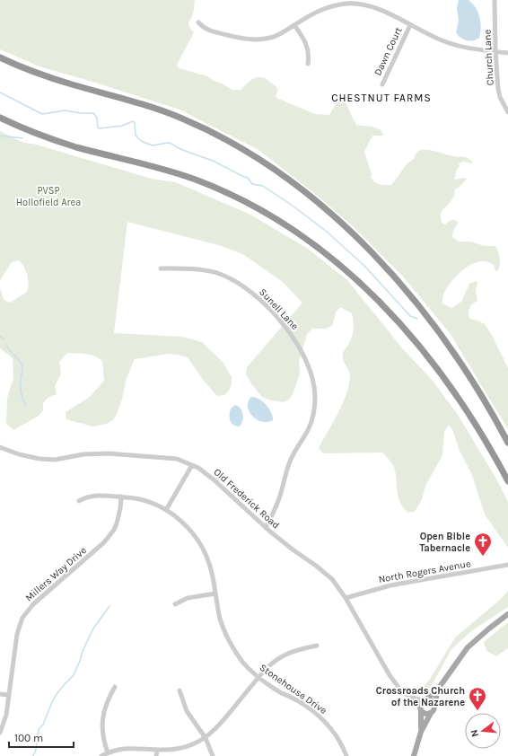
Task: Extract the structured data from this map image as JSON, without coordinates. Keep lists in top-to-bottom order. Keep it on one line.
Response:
{"streets":{"street":["Dawn Court","Church Lane","Sunell Lane","Old Frederick Road","North Rogers Avenue","Millers Way Drive","Stonehouse Drive"]},"crossings":[["Sunell Lane","Old Frederick Road"],["Old Frederick Road","North Rogers Avenue"],["Millers Way Drive","Stonehouse Drive"]],"districts":["CHESTNUT FARMS"],"parks":["PVSP Hollofield Area"],"places":{"church":["Open Bible Tabernacle","Crossroads Church of the Nazarene"]},"scale_bar":"100 m","north":"left"}
